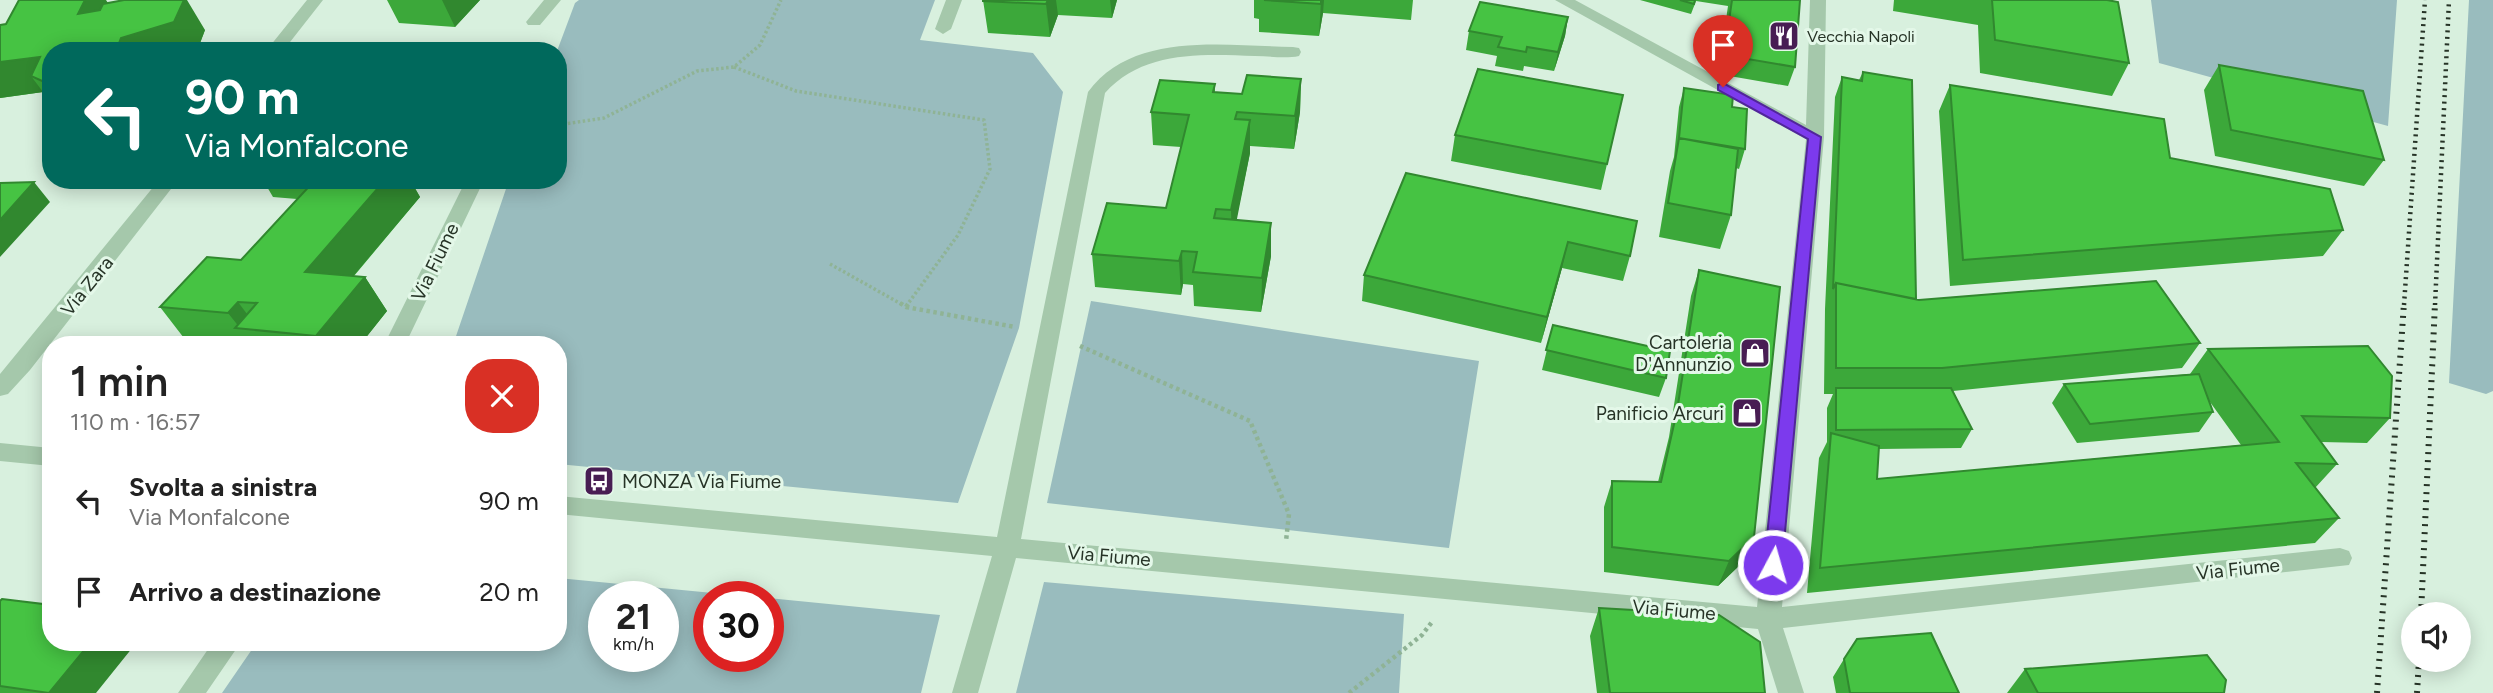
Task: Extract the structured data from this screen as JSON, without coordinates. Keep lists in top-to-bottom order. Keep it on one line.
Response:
{"streets":{"street":["Via Fiume","Via Zara"]},"places":{"restaurant":["Vecchia Napoli"],"shop":["Cartoleria D'Annunzio","Panificio Arcuri"],"bus stop":["MONZA Via Fiume"]},"page":{"turn":["90 m","Via Monfalcone"],"heading":["1 min","110 m · 16:57"],"list":[{"name":"Svolta a sinistra","note":"Via Monfalcone","value":"90 m"},{"name":"Arrivo a destinazione","value":"20 m"}],"speed":"21 km/h","limit":"30"}}
